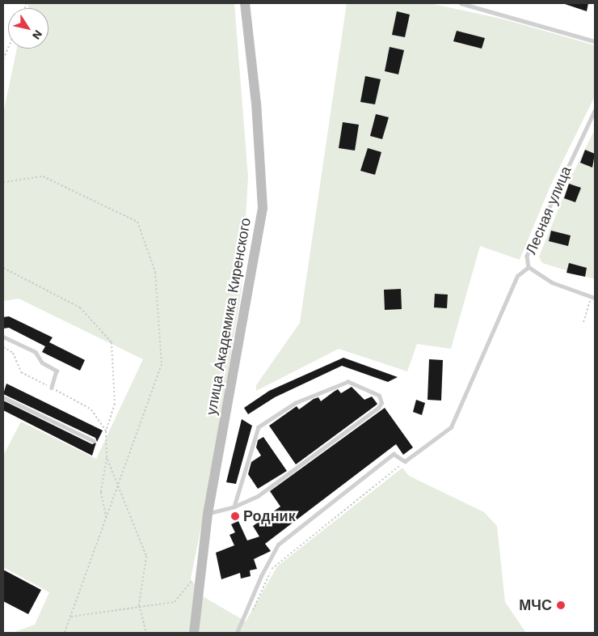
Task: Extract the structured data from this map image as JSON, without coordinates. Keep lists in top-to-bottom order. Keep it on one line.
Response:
{"streets":{"main road":["улица Академика Киренского"],"lane":["Лесная улица"]},"places":["Родник","МЧС"],"north":"bottom right"}
